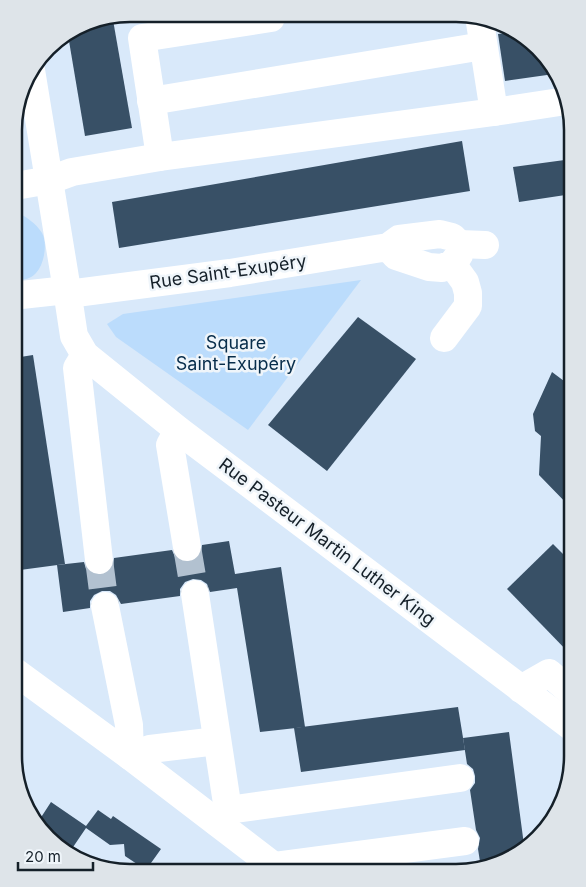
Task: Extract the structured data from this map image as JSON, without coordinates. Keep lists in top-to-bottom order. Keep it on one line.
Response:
{"streets":{"street":["Rue Saint-Exupéry","Rue Pasteur Martin Luther King"]},"parks":["Square Saint-Exupéry"],"scale_bar":"20 m"}
